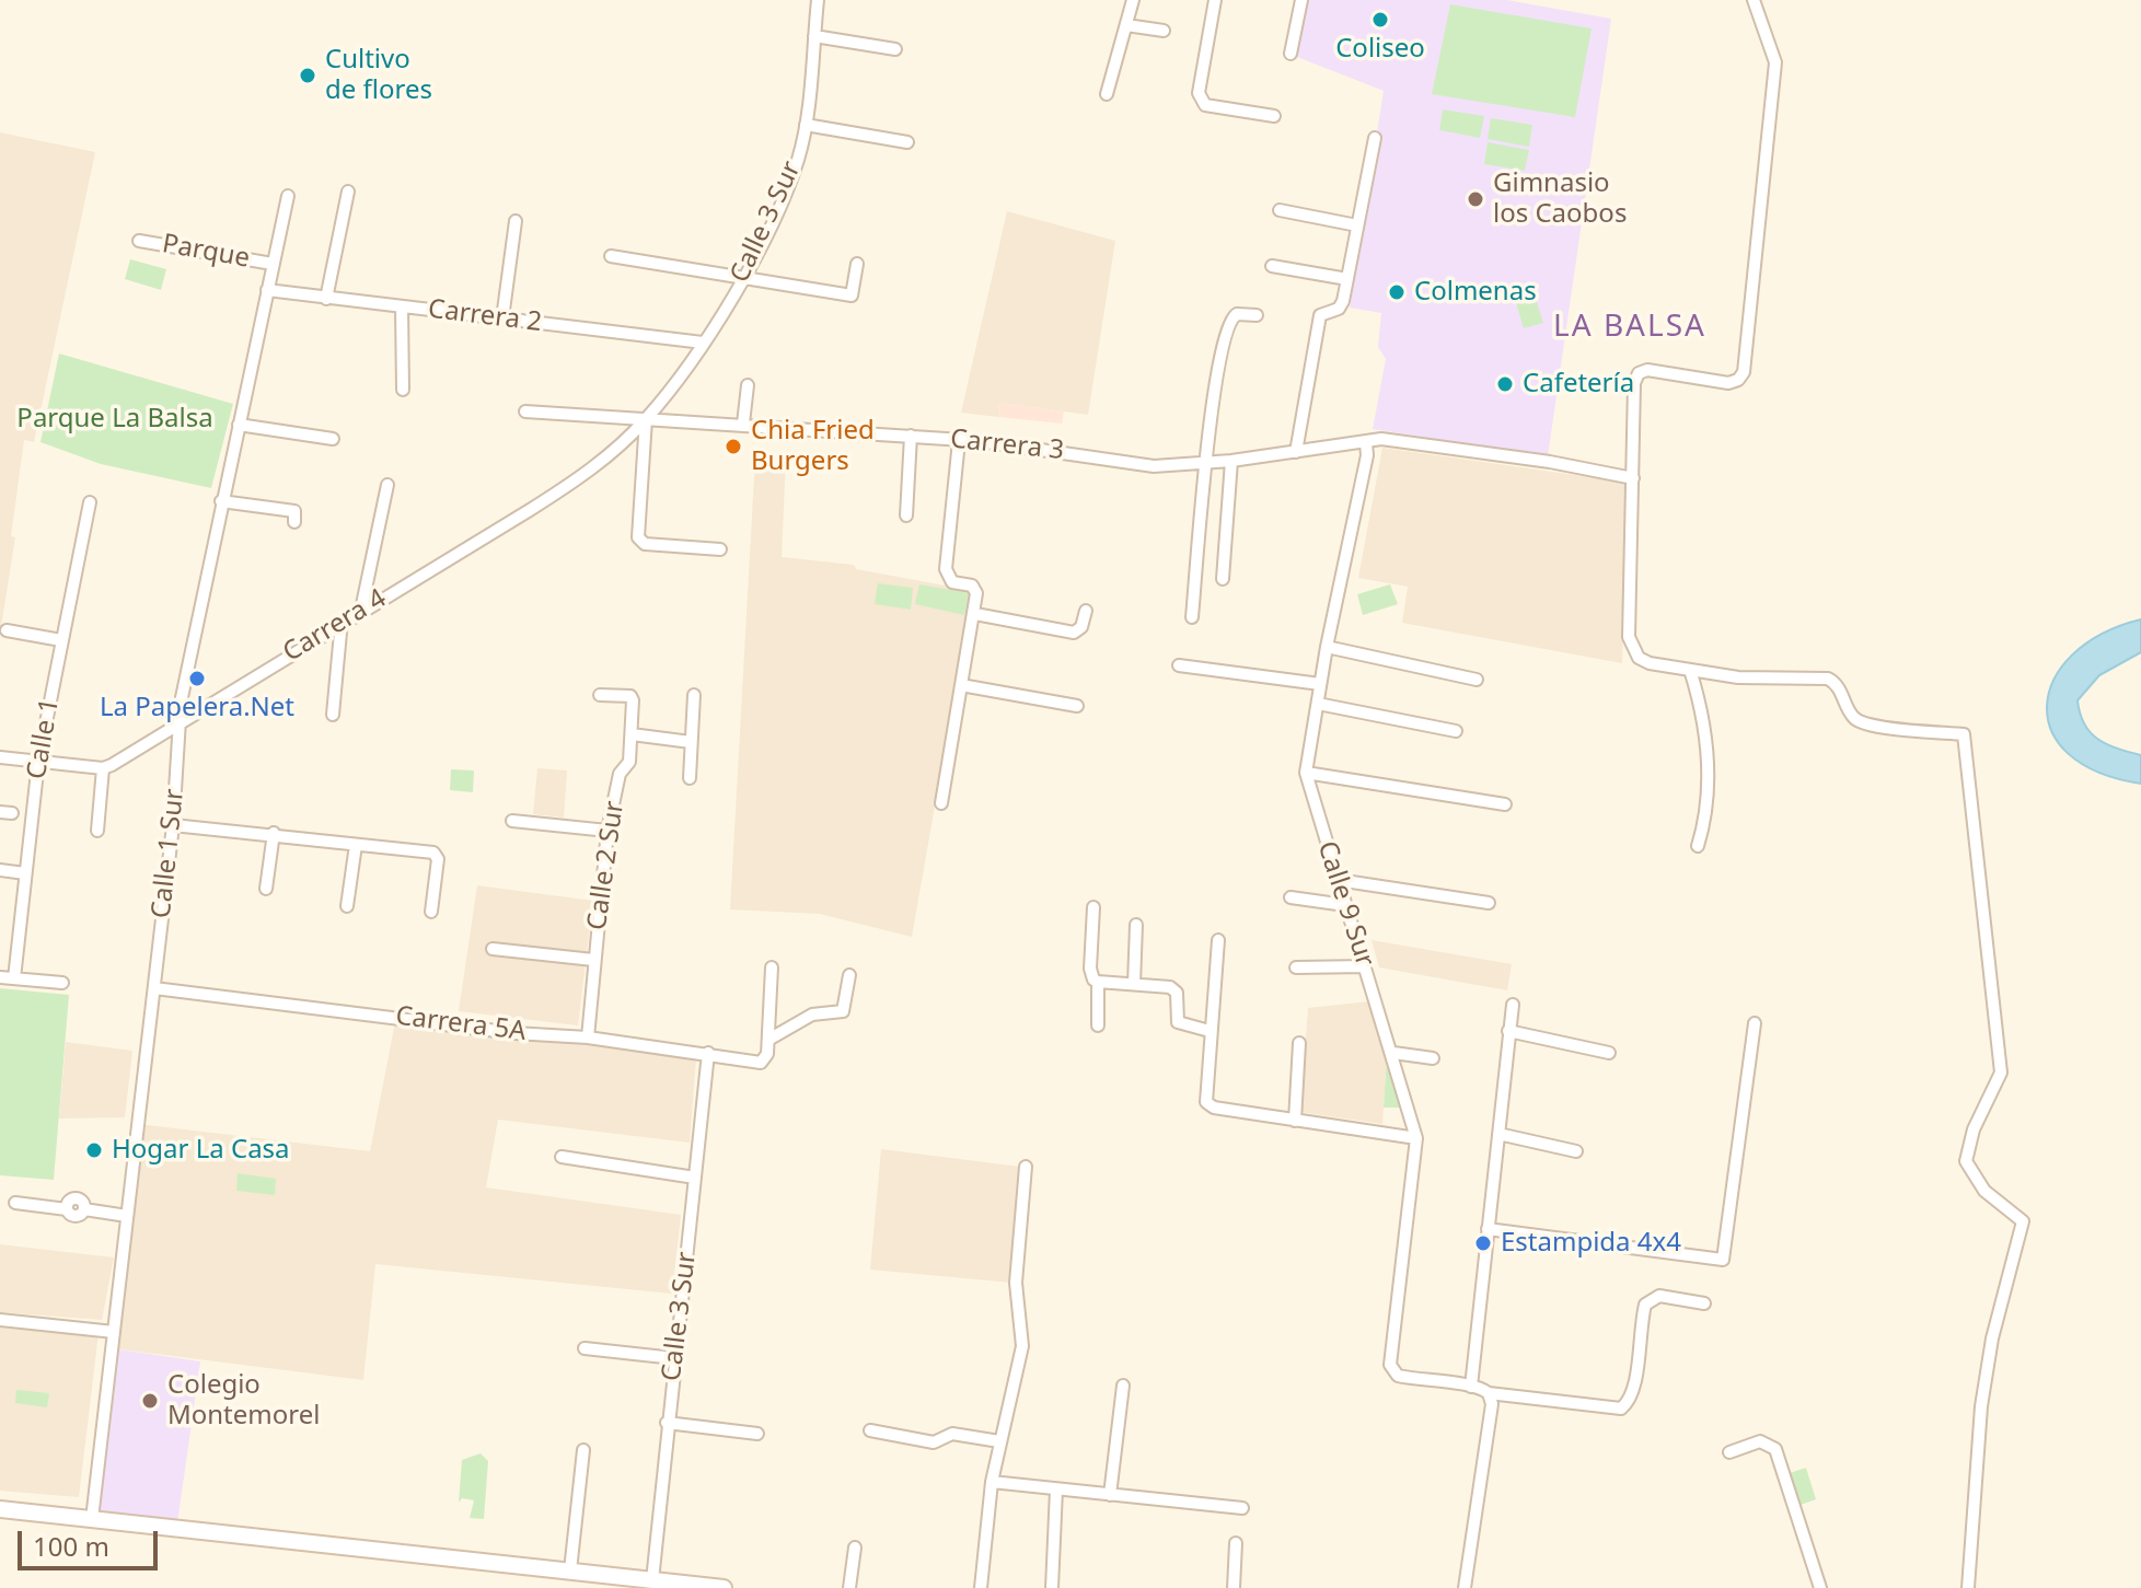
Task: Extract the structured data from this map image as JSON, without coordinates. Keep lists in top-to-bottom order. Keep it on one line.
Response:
{"streets":{"street":["Calle 3 Sur","Parque","Carrera 2","Carrera 3","Carrera 4","Calle 1","Calle 1 Sur","Calle 2 Sur","Calle 9 Sur","Carrera 5A"]},"crossings":[["Calle 3 Sur","Carrera 2"],["Calle 3 Sur","Carrera 3"],["Calle 3 Sur","Carrera 4"],["Calle 3 Sur","Carrera 5A"],["Parque","Calle 1 Sur"],["Carrera 2","Calle 1 Sur"],["Carrera 3","Carrera 4"],["Carrera 3","Calle 9 Sur"],["Carrera 4","Calle 1 Sur"],["Calle 1 Sur","Carrera 5A"],["Calle 2 Sur","Carrera 5A"]],"districts":["LA BALSA"],"parks":["Parque La Balsa"],"places":["Coliseo","Cultivo de flores","Gimnasio los Caobos","Colmenas","Cafetería","Chia Fried Burgers","La Papelera.Net","Hogar La Casa","Estampida 4x4","Colegio Montemorel"],"scale_bar":"100 m"}
